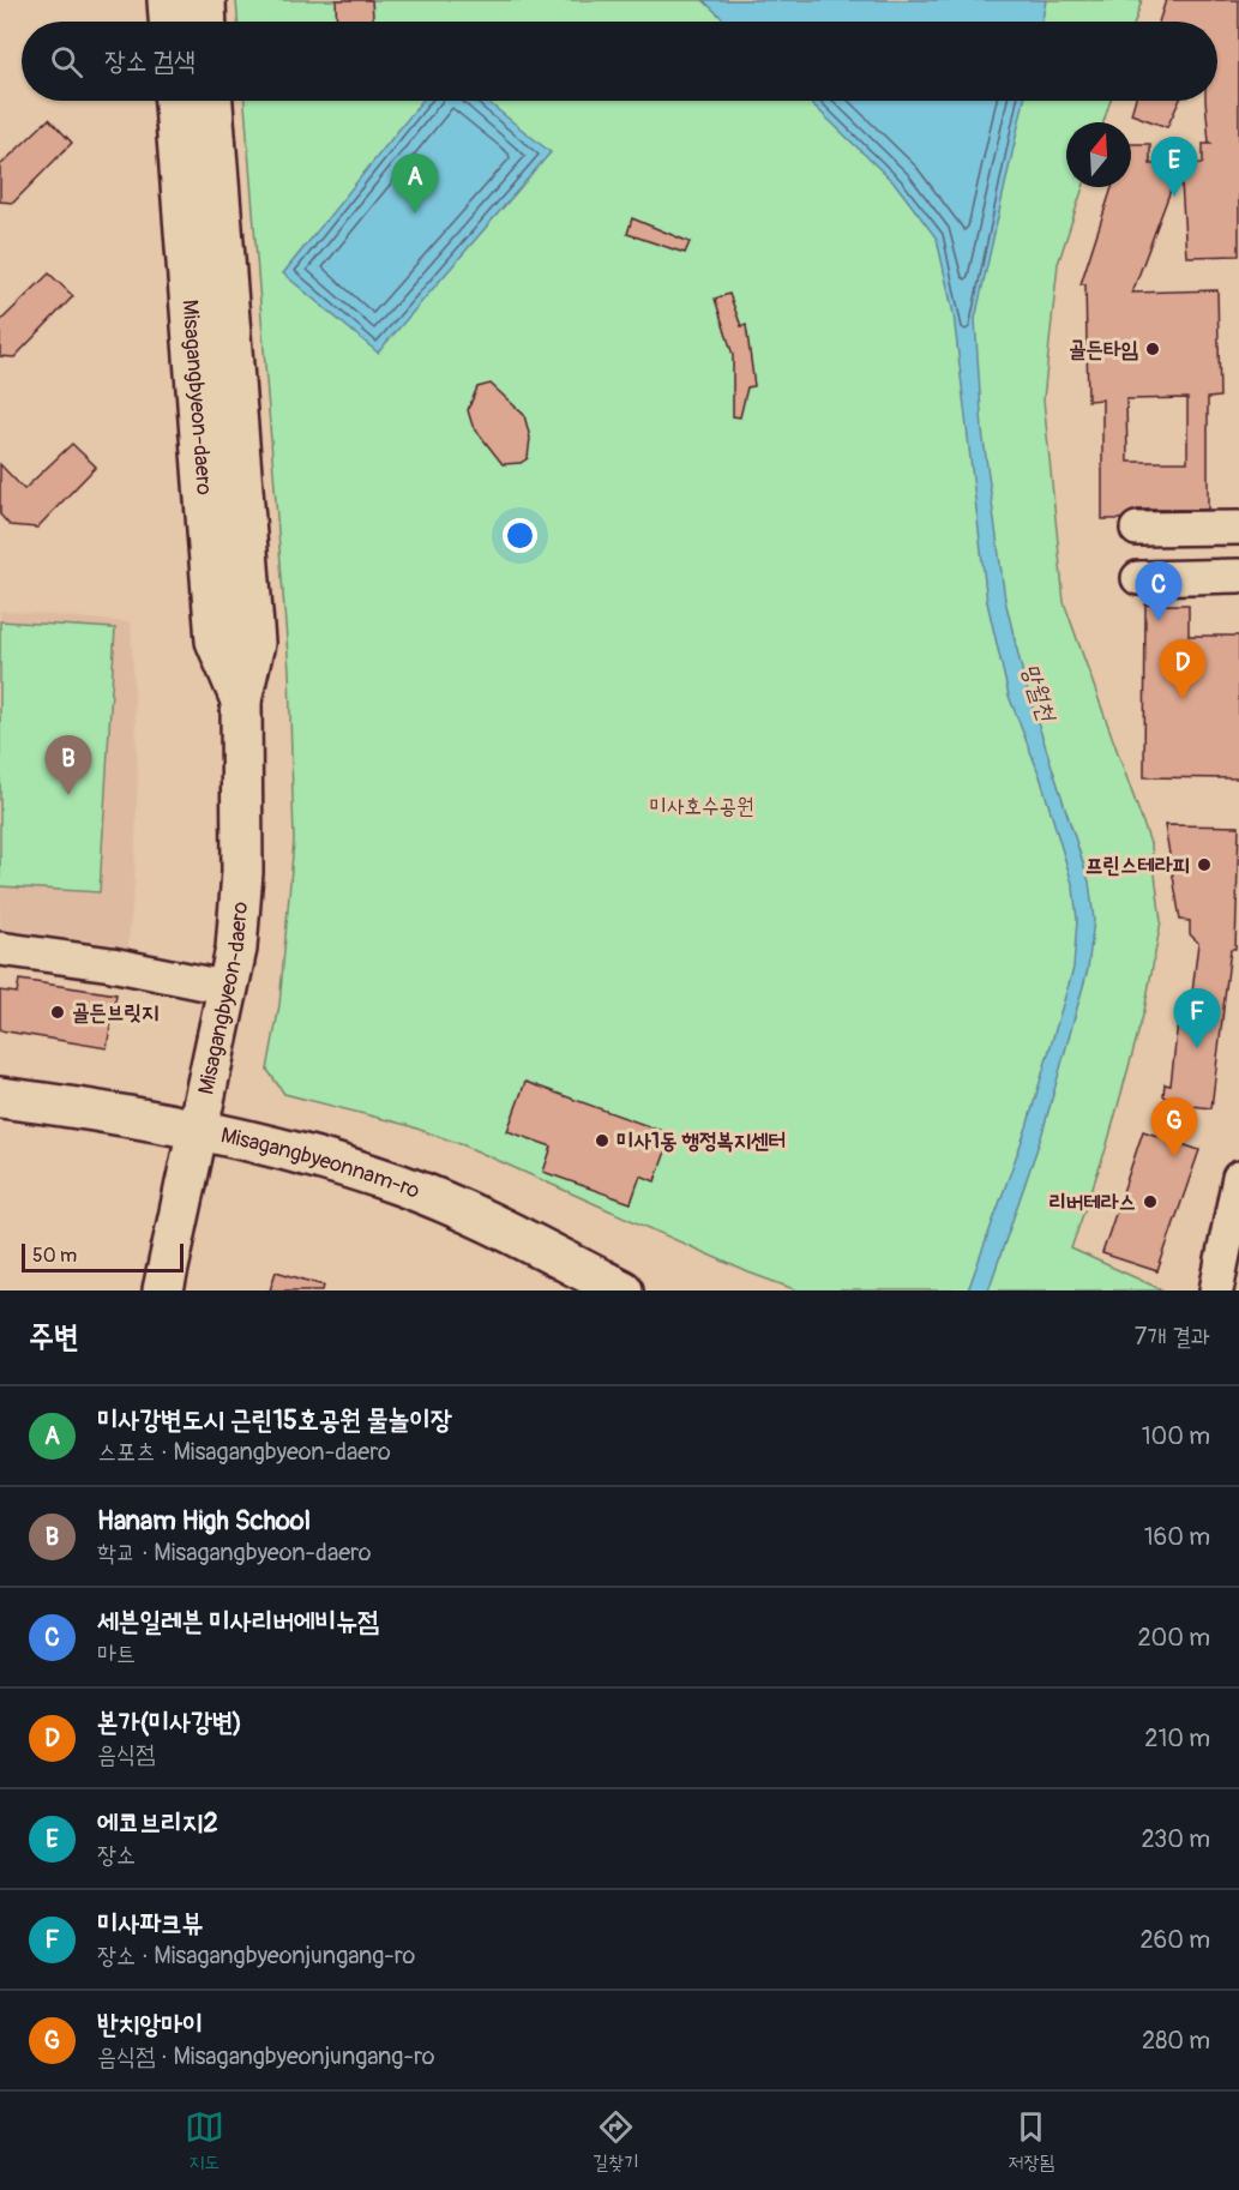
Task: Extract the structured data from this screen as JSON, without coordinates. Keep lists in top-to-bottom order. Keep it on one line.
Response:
{"streets":{"main road":["Misagangbyeon-daero","Misagangbyeonnam-ro"]},"crossings":[["Misagangbyeon-daero","Misagangbyeonnam-ro"]],"water":["망월천"],"parks":["미사호수공원"],"places":["골든타임","프린스테라피","골든브릿지","미사1동 행정복지센터","리버테라스"],"scale_bar":"50 m","north":"top","page":{"search":"장소 검색","pins":["E","A","C","D","B","F","G"],"scale":"50 m","heading":["주변","7개 결과"],"list":[{"mark":"A","name":"미사강변도시 근린15호공원 물놀이장","note":"스포츠 · Misagangbyeon-daero","value":"100 m"},{"mark":"B","name":"Hanam High School","note":"학교 · Misagangbyeon-daero","value":"160 m"},{"mark":"C","name":"세븐일레븐 미사리버에비뉴점","note":"마트","value":"200 m"},{"mark":"D","name":"본가(미사강변)","note":"음식점","value":"210 m"},{"mark":"E","name":"에코브리지2","note":"장소","value":"230 m"},{"mark":"F","name":"미사파크뷰","note":"장소 · Misagangbyeonjungang-ro","value":"260 m"},{"mark":"G","name":"반치앙마이","note":"음식점 · Misagangbyeonjungang-ro","value":"280 m"}],"nav":["지도","길찾기","저장됨"]}}
